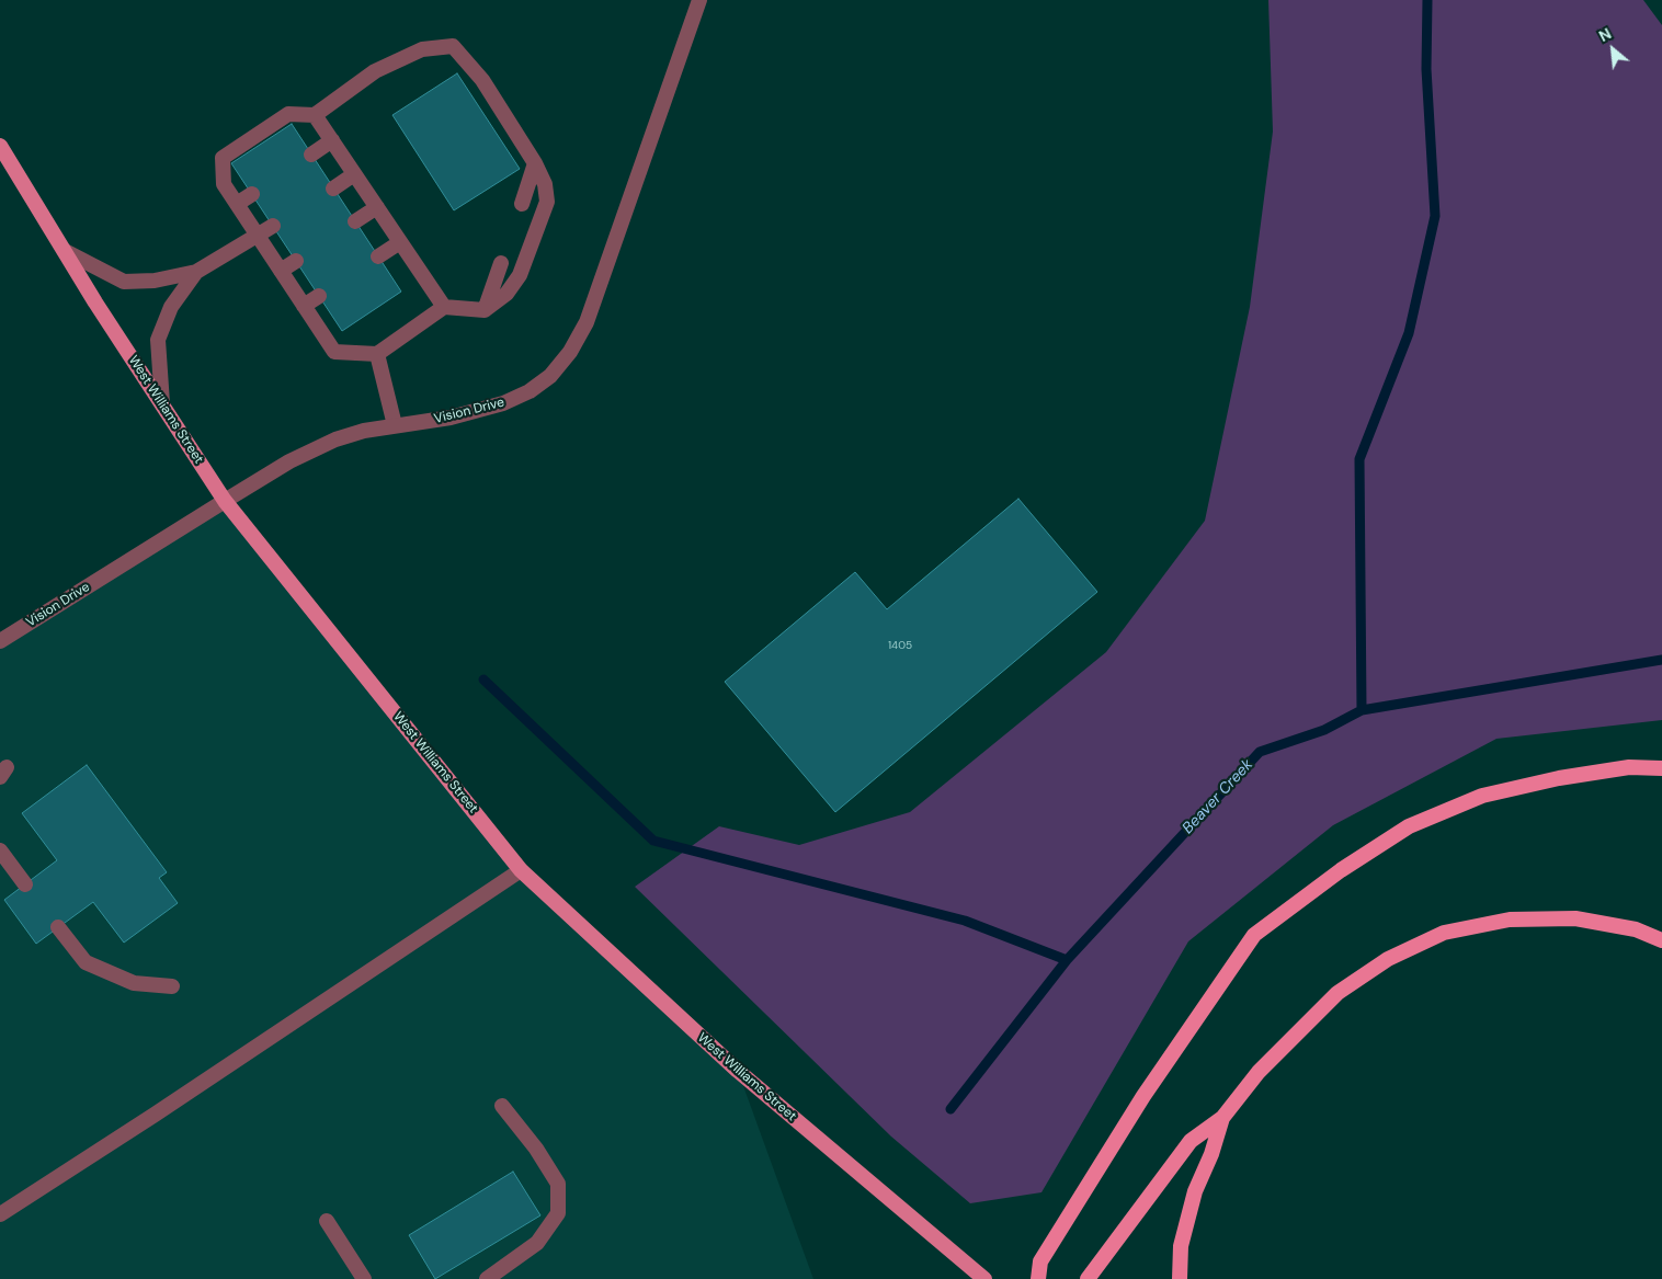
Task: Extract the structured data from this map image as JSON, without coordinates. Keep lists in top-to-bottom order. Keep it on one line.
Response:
{"streets":{"main road":["West Williams Street"],"street":["Vision Drive"]},"crossings":[["West Williams Street","Vision Drive"]],"water":["Beaver Creek"],"house_numbers":["1405"],"north":"top left"}
